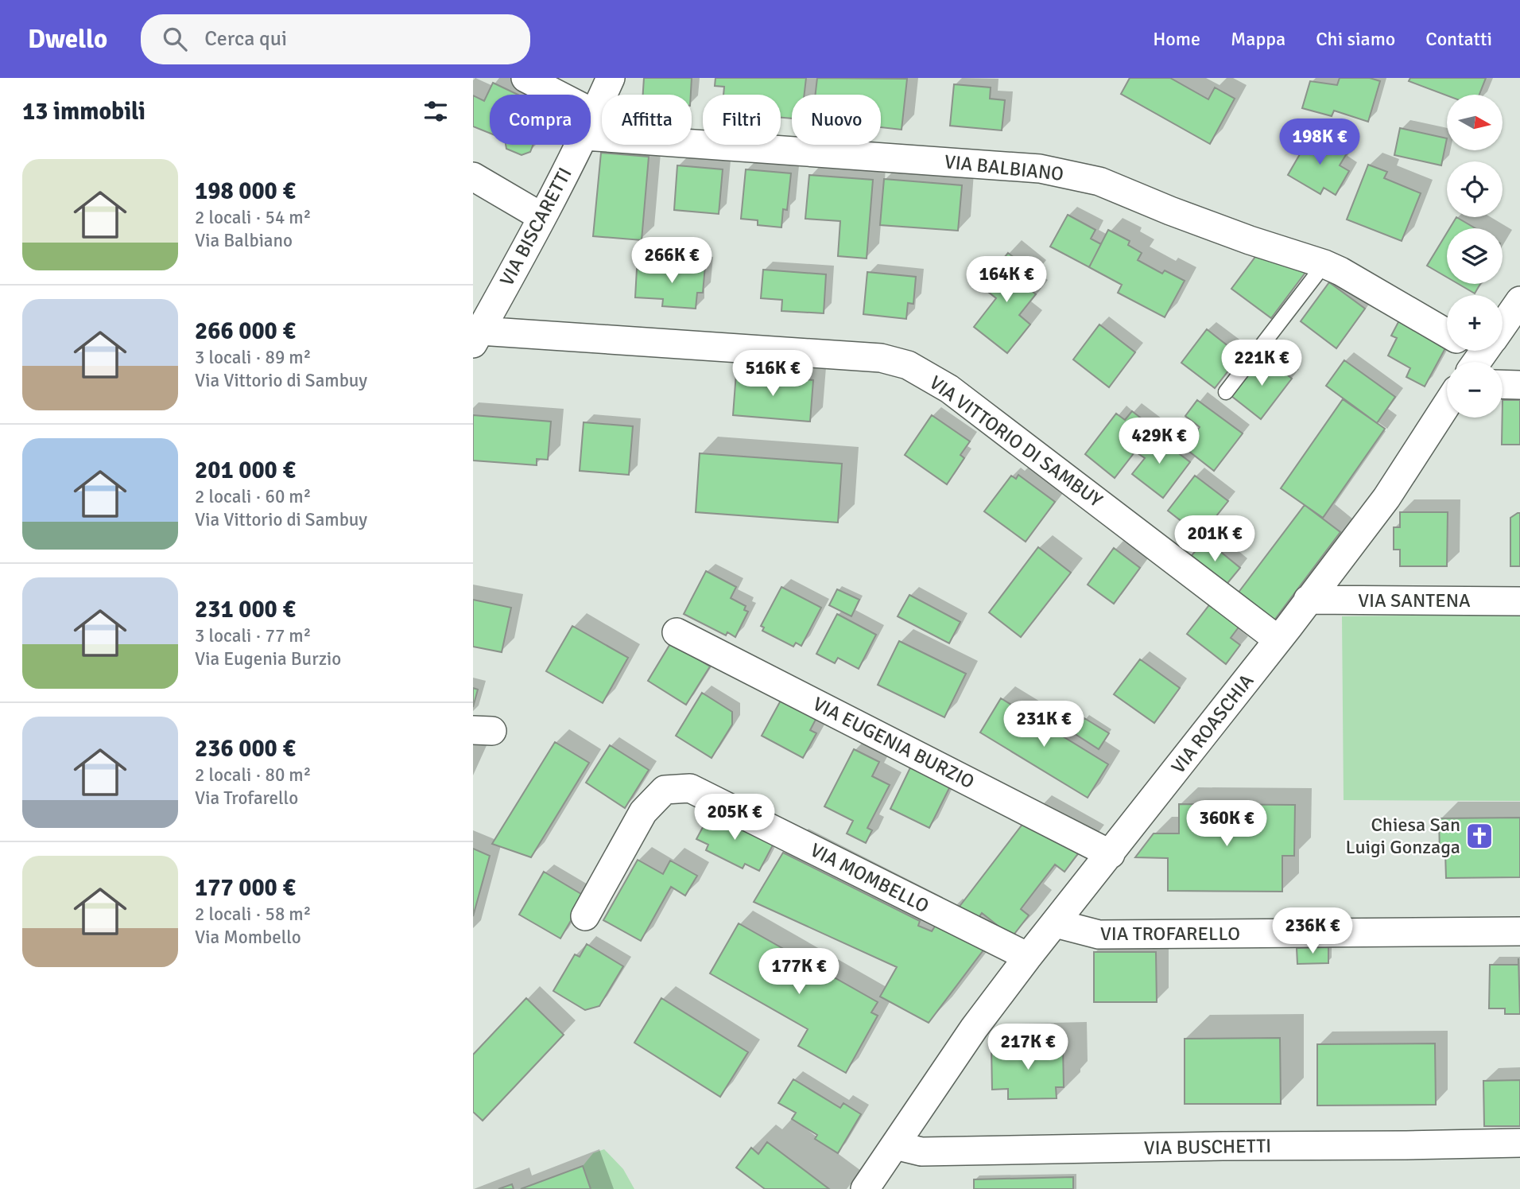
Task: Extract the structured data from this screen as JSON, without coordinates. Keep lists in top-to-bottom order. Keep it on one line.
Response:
{"streets":{"street":["VIA BALBIANO","VIA BISCARETTI","VIA VITTORIO DI SAMBUY","VIA SANTENA","VIA ROASCHIA","VIA EUGENIA BURZIO","VIA MOMBELLO","VIA TROFARELLO","VIA BUSCHETTI"]},"crossings":[["VIA BISCARETTI","VIA VITTORIO DI SAMBUY"],["VIA VITTORIO DI SAMBUY","VIA ROASCHIA"],["VIA SANTENA","VIA ROASCHIA"],["VIA ROASCHIA","VIA EUGENIA BURZIO"],["VIA ROASCHIA","VIA MOMBELLO"],["VIA ROASCHIA","VIA TROFARELLO"],["VIA ROASCHIA","VIA BUSCHETTI"]],"places":{"church":["Chiesa San Luigi Gonzaga"]},"north":"right","page":{"header":"Dwello","search":"Cerca qui","nav":["Home","Mappa","Chi siamo","Contatti"],"heading":"13 immobili","map_buttons":["+","−"],"chip":["Compra","Affitta","Filtri","Nuovo"],"price":["198K €","266K €","164K €","221K €","516K €","429K €","201K €","231K €","205K €","360K €","236K €","177K €","217K €"],"list":[{"name":"198 000 €","note":"2 locali · 54 m² · Via Balbiano"},{"name":"266 000 €","note":"3 locali · 89 m² · Via Vittorio di Sambuy"},{"name":"201 000 €","note":"2 locali · 60 m² · Via Vittorio di Sambuy"},{"name":"231 000 €","note":"3 locali · 77 m² · Via Eugenia Burzio"},{"name":"236 000 €","note":"2 locali · 80 m² · Via Trofarello"},{"name":"177 000 €","note":"2 locali · 58 m² · Via Mombello"}]}}
